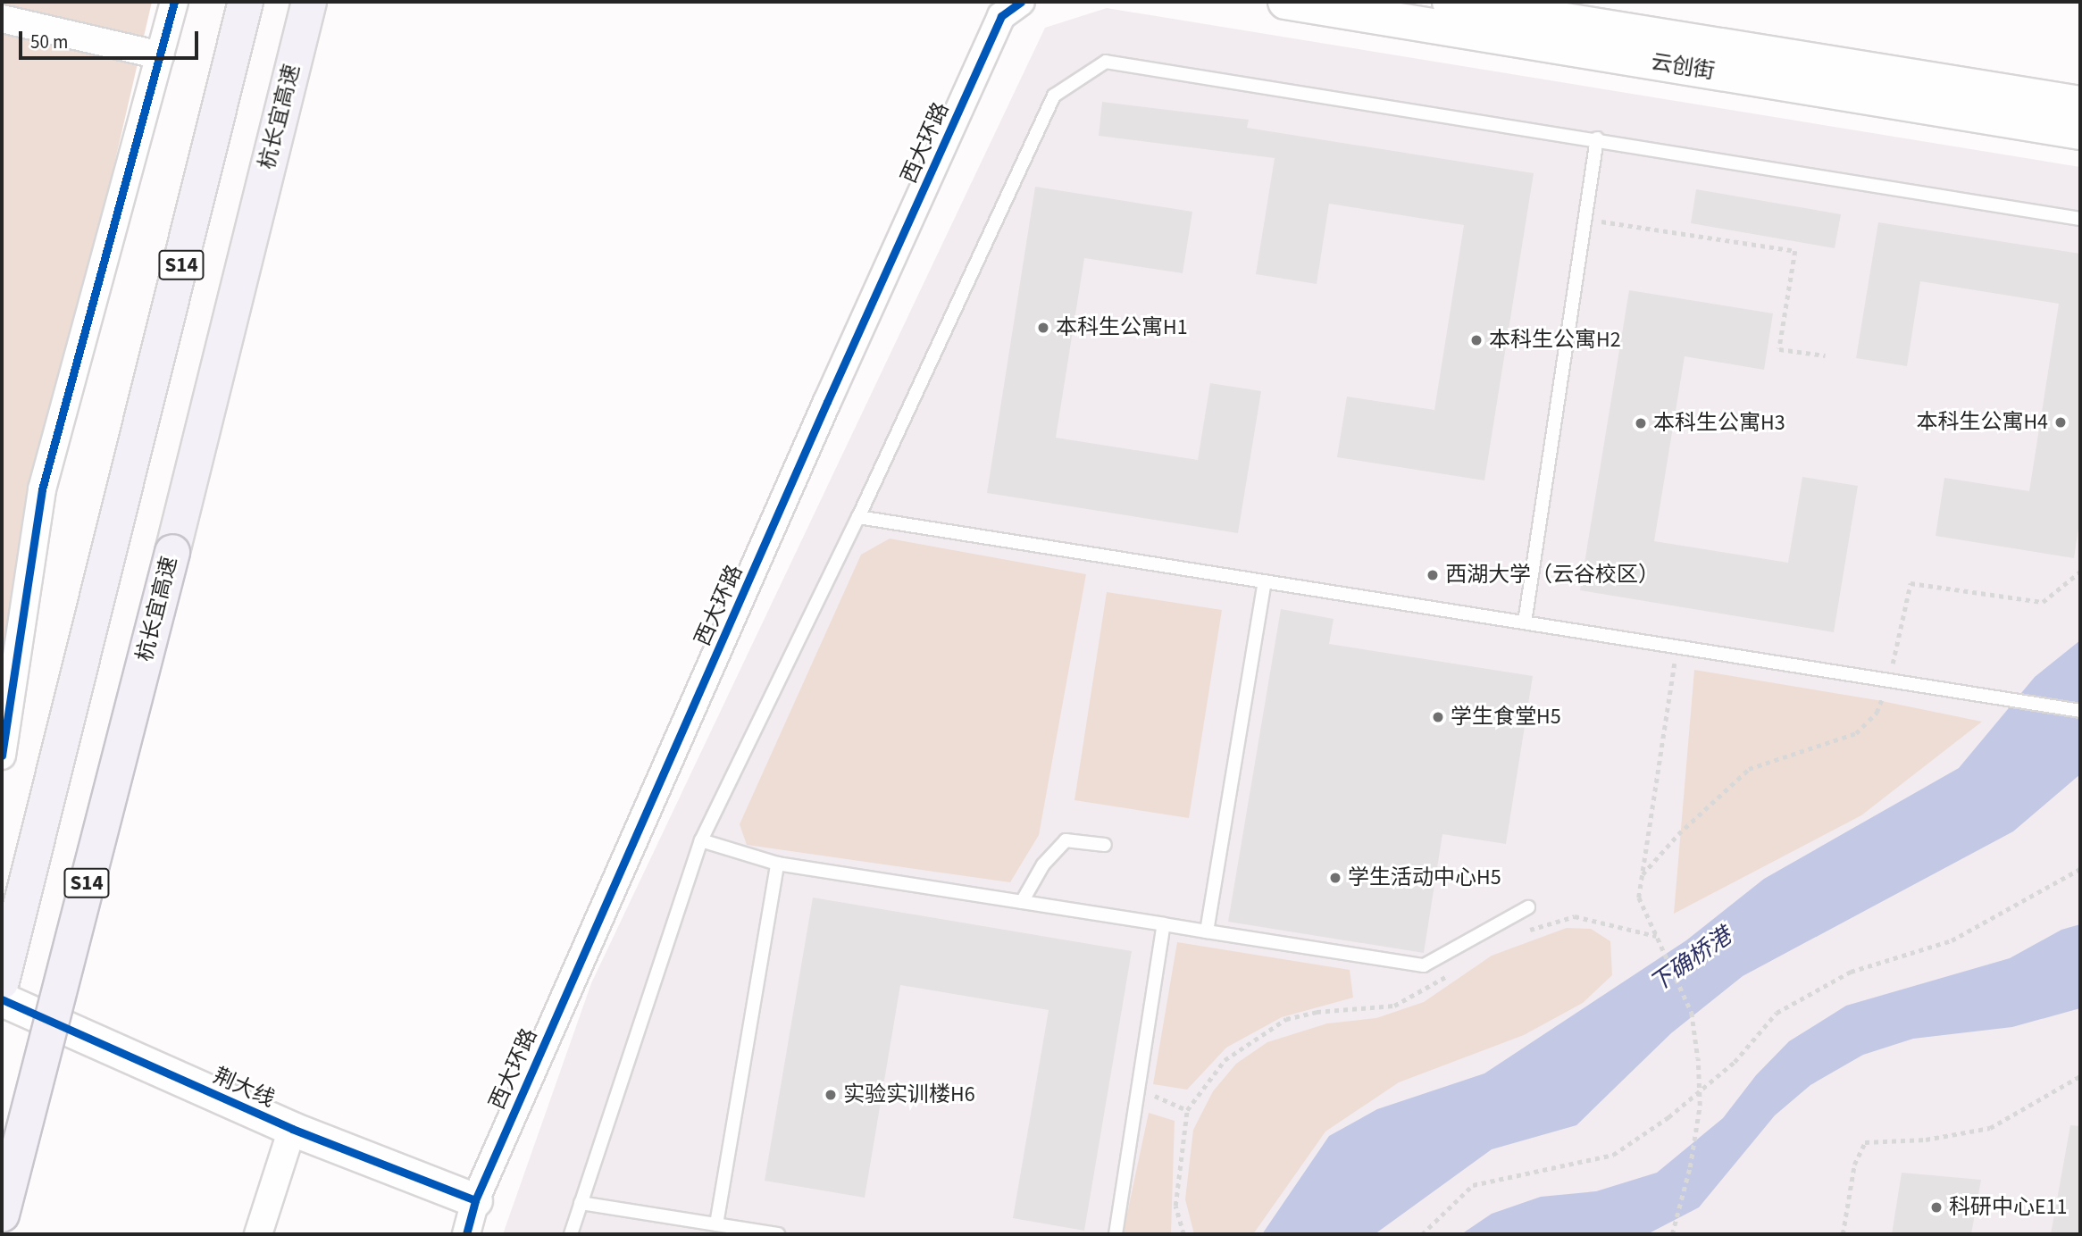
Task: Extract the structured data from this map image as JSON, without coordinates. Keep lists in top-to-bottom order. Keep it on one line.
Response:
{"streets":{"highway":["杭长宜高速","S14"],"main road":["云创街"],"street":["西大环路","荆大线"]},"crossings":[["西大环路","荆大线"]],"water":["下确桥港"],"places":["本科生公寓H1","本科生公寓H2","本科生公寓H4","本科生公寓H3","西湖大学（云谷校区）","学生食堂H5","学生活动中心H5","实验实训楼H6","科研中心E11"],"scale_bar":"50 m"}
